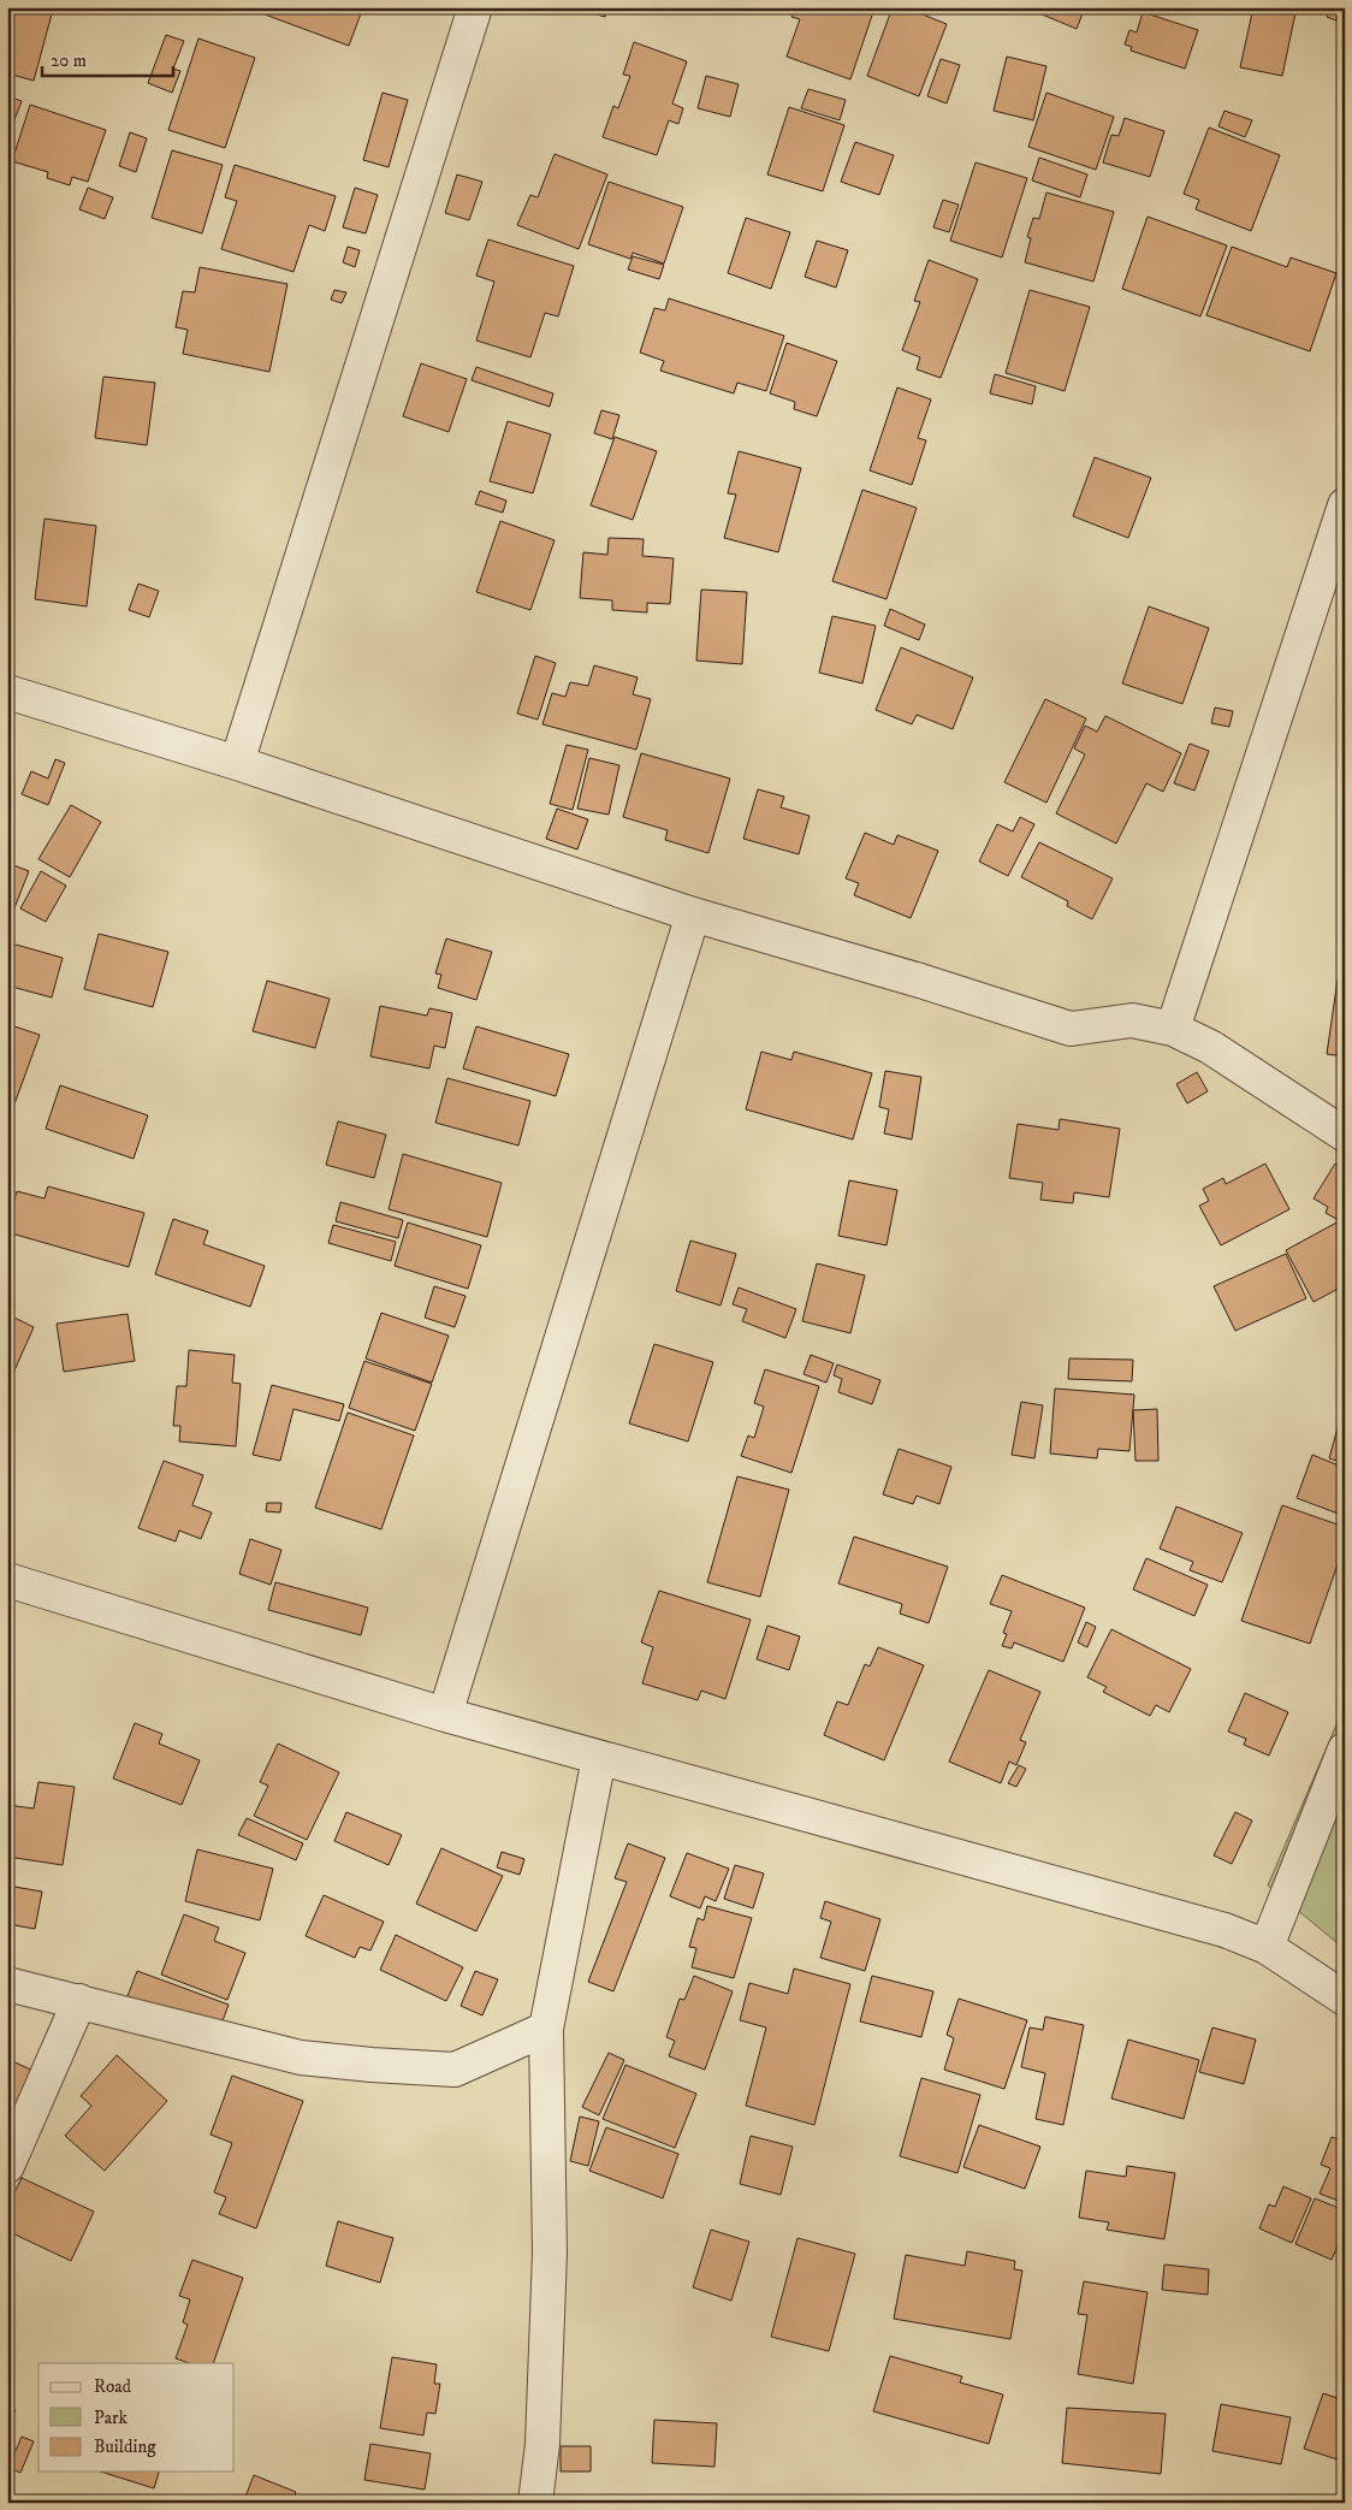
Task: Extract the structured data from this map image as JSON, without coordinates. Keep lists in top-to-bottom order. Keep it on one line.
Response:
{"legend":["Road","Park","Building"],"scale_bar":"20 m"}
